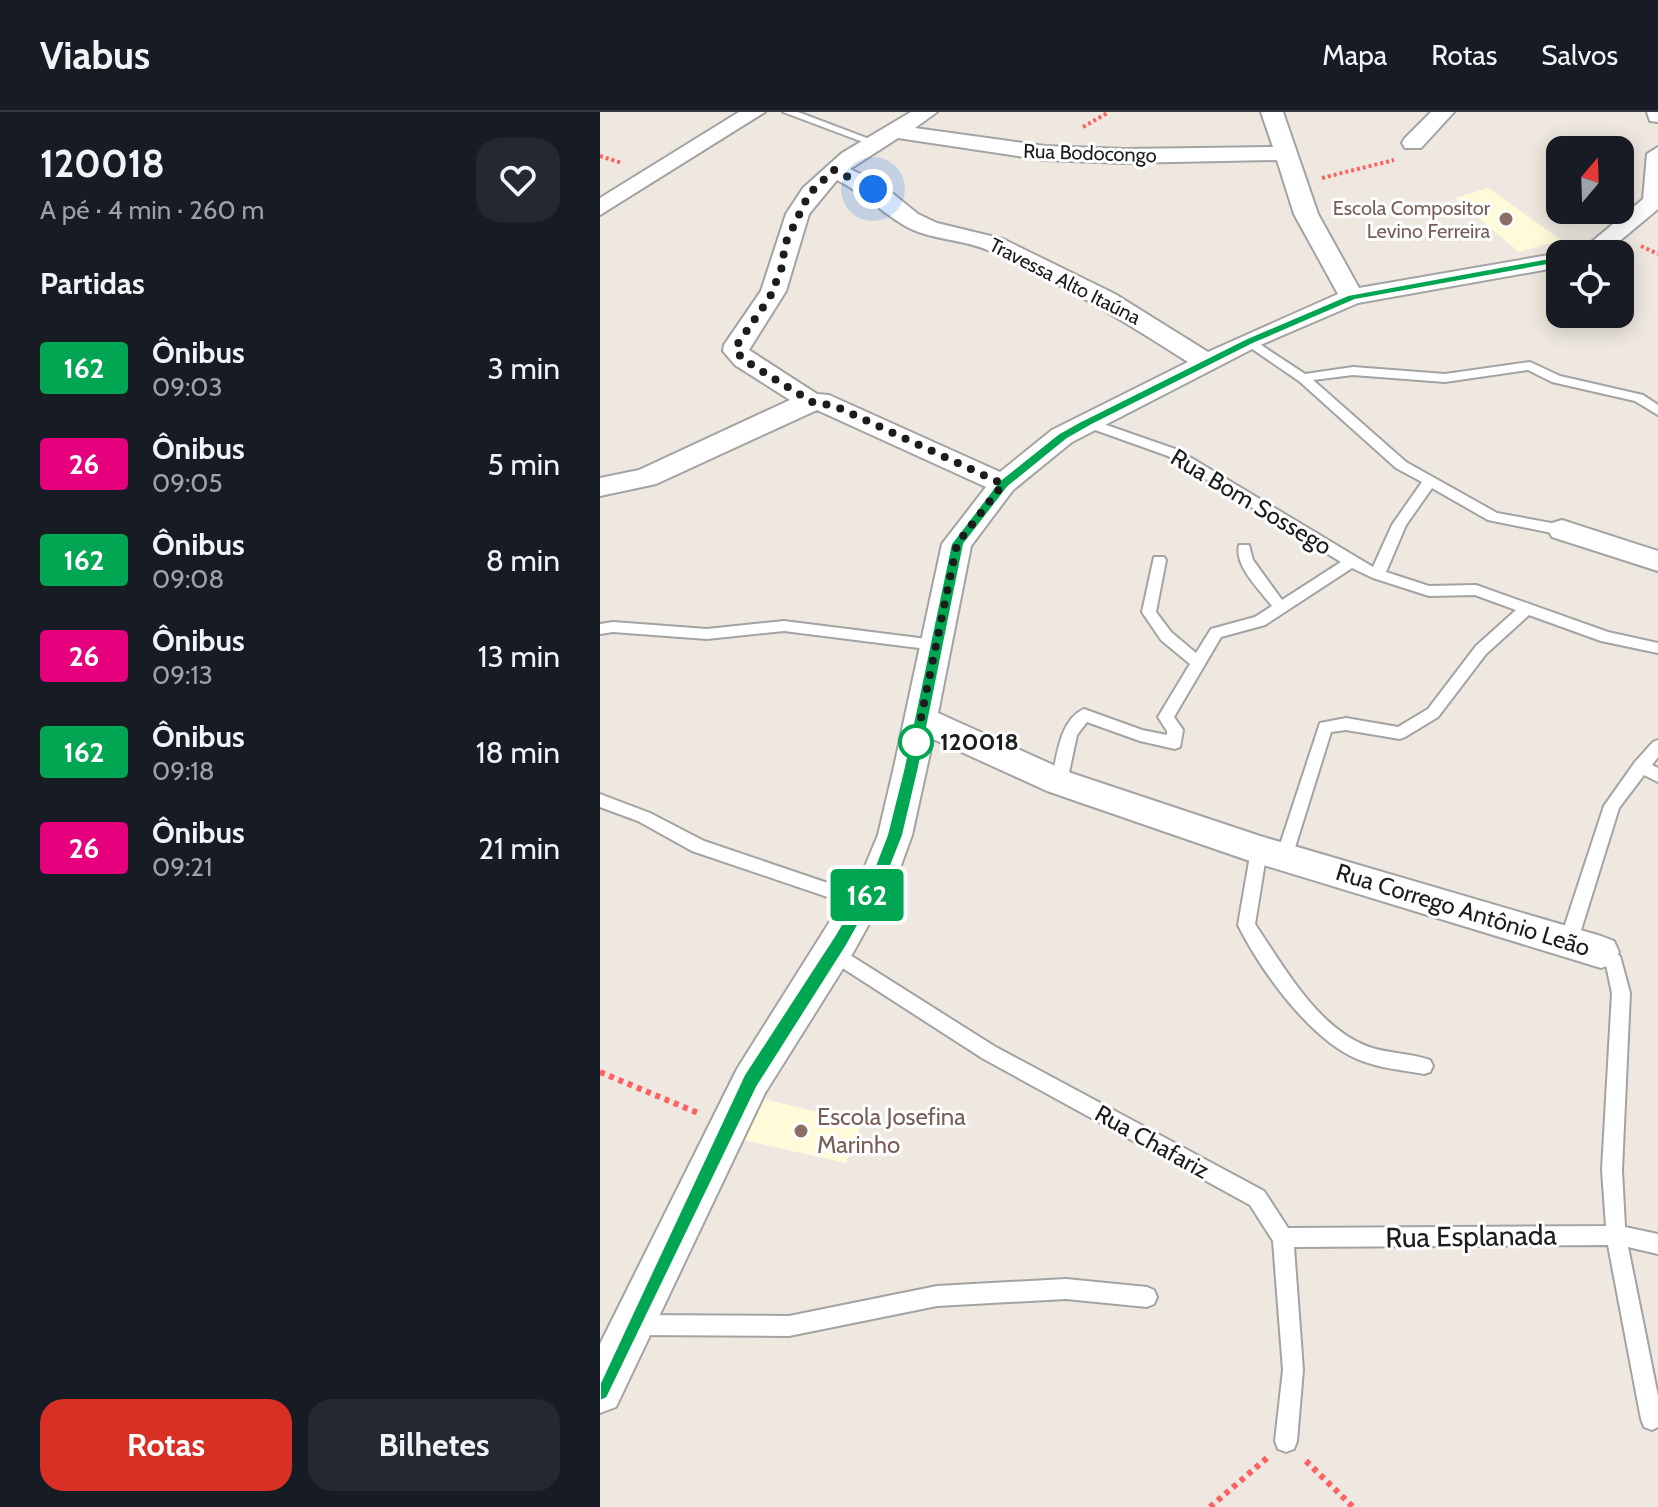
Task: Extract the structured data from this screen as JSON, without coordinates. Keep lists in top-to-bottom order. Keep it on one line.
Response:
{"streets":{"street":["Rua Bodocongo","Travessa Alto Itaúna","Rua Corrego Antônio Leão"],"lane":["Rua Bom Sossego","Rua Chafariz","Rua Esplanada"]},"crossings":[["Rua Bom Sossego","Rua Corrego Antônio Leão"],["Rua Corrego Antônio Leão","Rua Esplanada"],["Rua Chafariz","Rua Esplanada"]],"places":["Escola Compositor Levino Ferreira","120018","Escola Josefina Marinho"],"lines":["bus line 162"],"north":"top","page":{"header":"Viabus","nav":["Mapa","Rotas","Salvos"],"heading":[["120018","A pé · 4 min · 260 m"],"Partidas"],"on_map":"162","list":[{"mark":"162","name":"Ônibus","note":"09:03","value":"3 min"},{"mark":"26","name":"Ônibus","note":"09:05","value":"5 min"},{"mark":"162","name":"Ônibus","note":"09:08","value":"8 min"},{"mark":"26","name":"Ônibus","note":"09:13","value":"13 min"},{"mark":"162","name":"Ônibus","note":"09:18","value":"18 min"},{"mark":"26","name":"Ônibus","note":"09:21","value":"21 min"}],"buttons":["Rotas","Bilhetes"]}}
